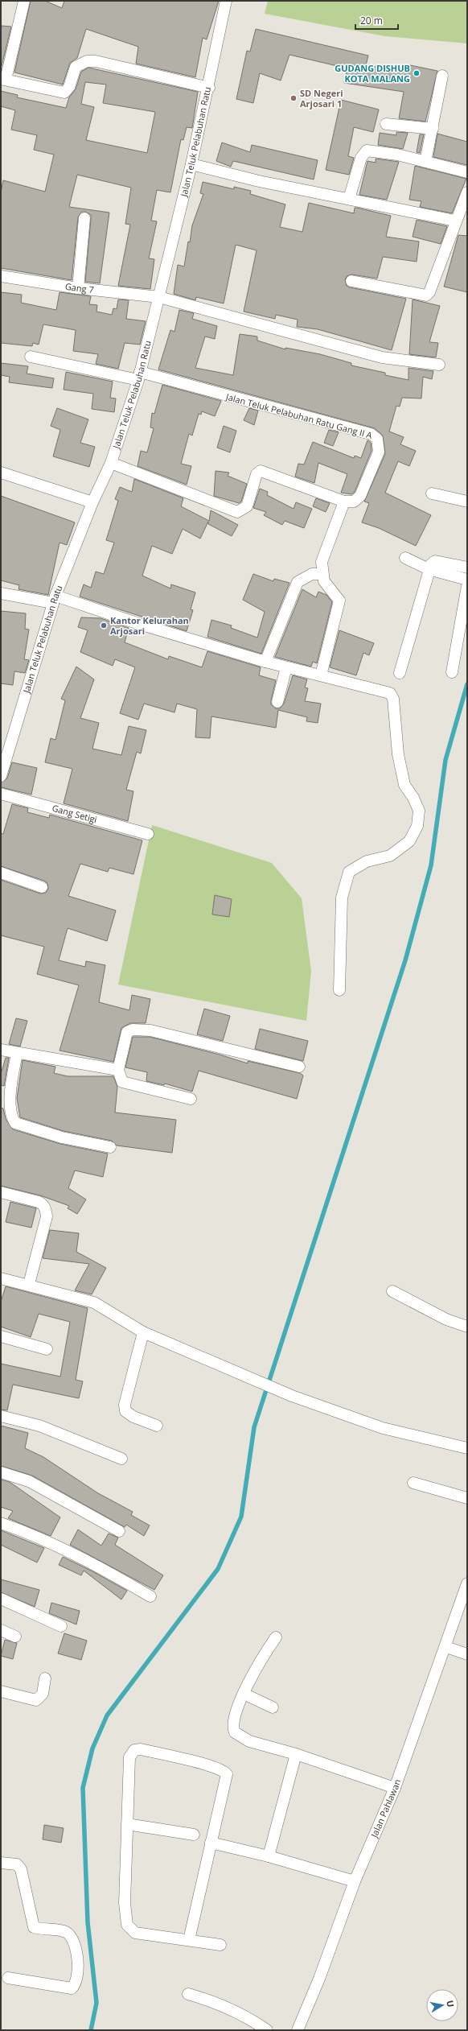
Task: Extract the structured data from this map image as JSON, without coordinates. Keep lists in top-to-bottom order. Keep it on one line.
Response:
{"streets":{"street":["Jalan Teluk Pelabuhan Ratu","Gang 7","Jalan Teluk Pelabuhan Ratu Gang II A","Gang Setigi","Jalan Pahlawan"]},"crossings":[["Jalan Teluk Pelabuhan Ratu","Gang 7"],["Jalan Teluk Pelabuhan Ratu","Jalan Teluk Pelabuhan Ratu Gang II A"]],"places":["GUDANG DISHUB KOTA MALANG","SD Negeri Arjosari 1","Kantor Kelurahan Arjosari"],"scale_bar":"20 m","north":"right"}
